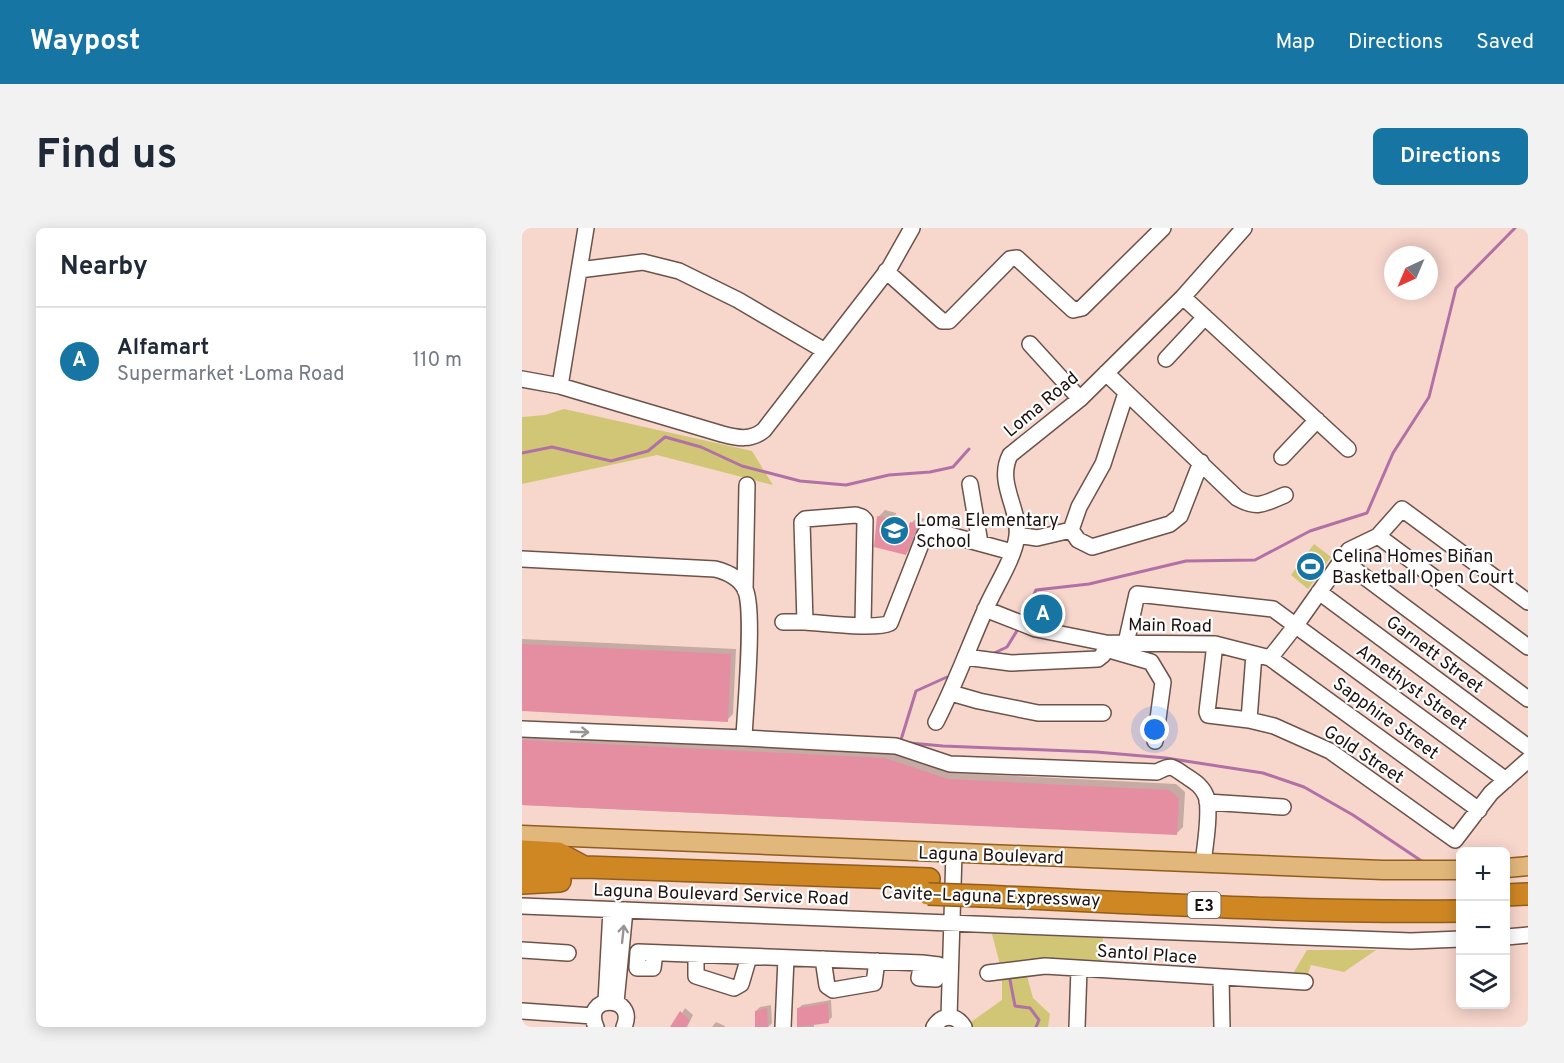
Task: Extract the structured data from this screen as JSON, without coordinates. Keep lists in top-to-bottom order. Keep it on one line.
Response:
{"streets":{"highway":["Cavite–Laguna Expressway","E3"],"main road":["Laguna Boulevard"],"street":["Loma Road","Main Road","Garnett Street","Amethyst Street","Sapphire Street","Gold Street","Laguna Boulevard Service Road","Santol Place"]},"crossings":[["Main Road","Amethyst Street"],["Main Road","Sapphire Street"],["Main Road","Gold Street"],["Sapphire Street","Gold Street"]],"places":{"school or university":["Loma Elementary School"],"sports":["Celina Homes Biñan Basketball Open Court"]},"north":"bottom left","page":{"header":"Waypost","nav":["Map","Directions","Saved"],"buttons":"Directions","title":"Find us","heading":"Nearby","list":[{"mark":"A","name":"Alfamart","note":"Supermarket · Loma Road","value":"110 m"}],"pins":"A","map_buttons":["+","−"]}}
